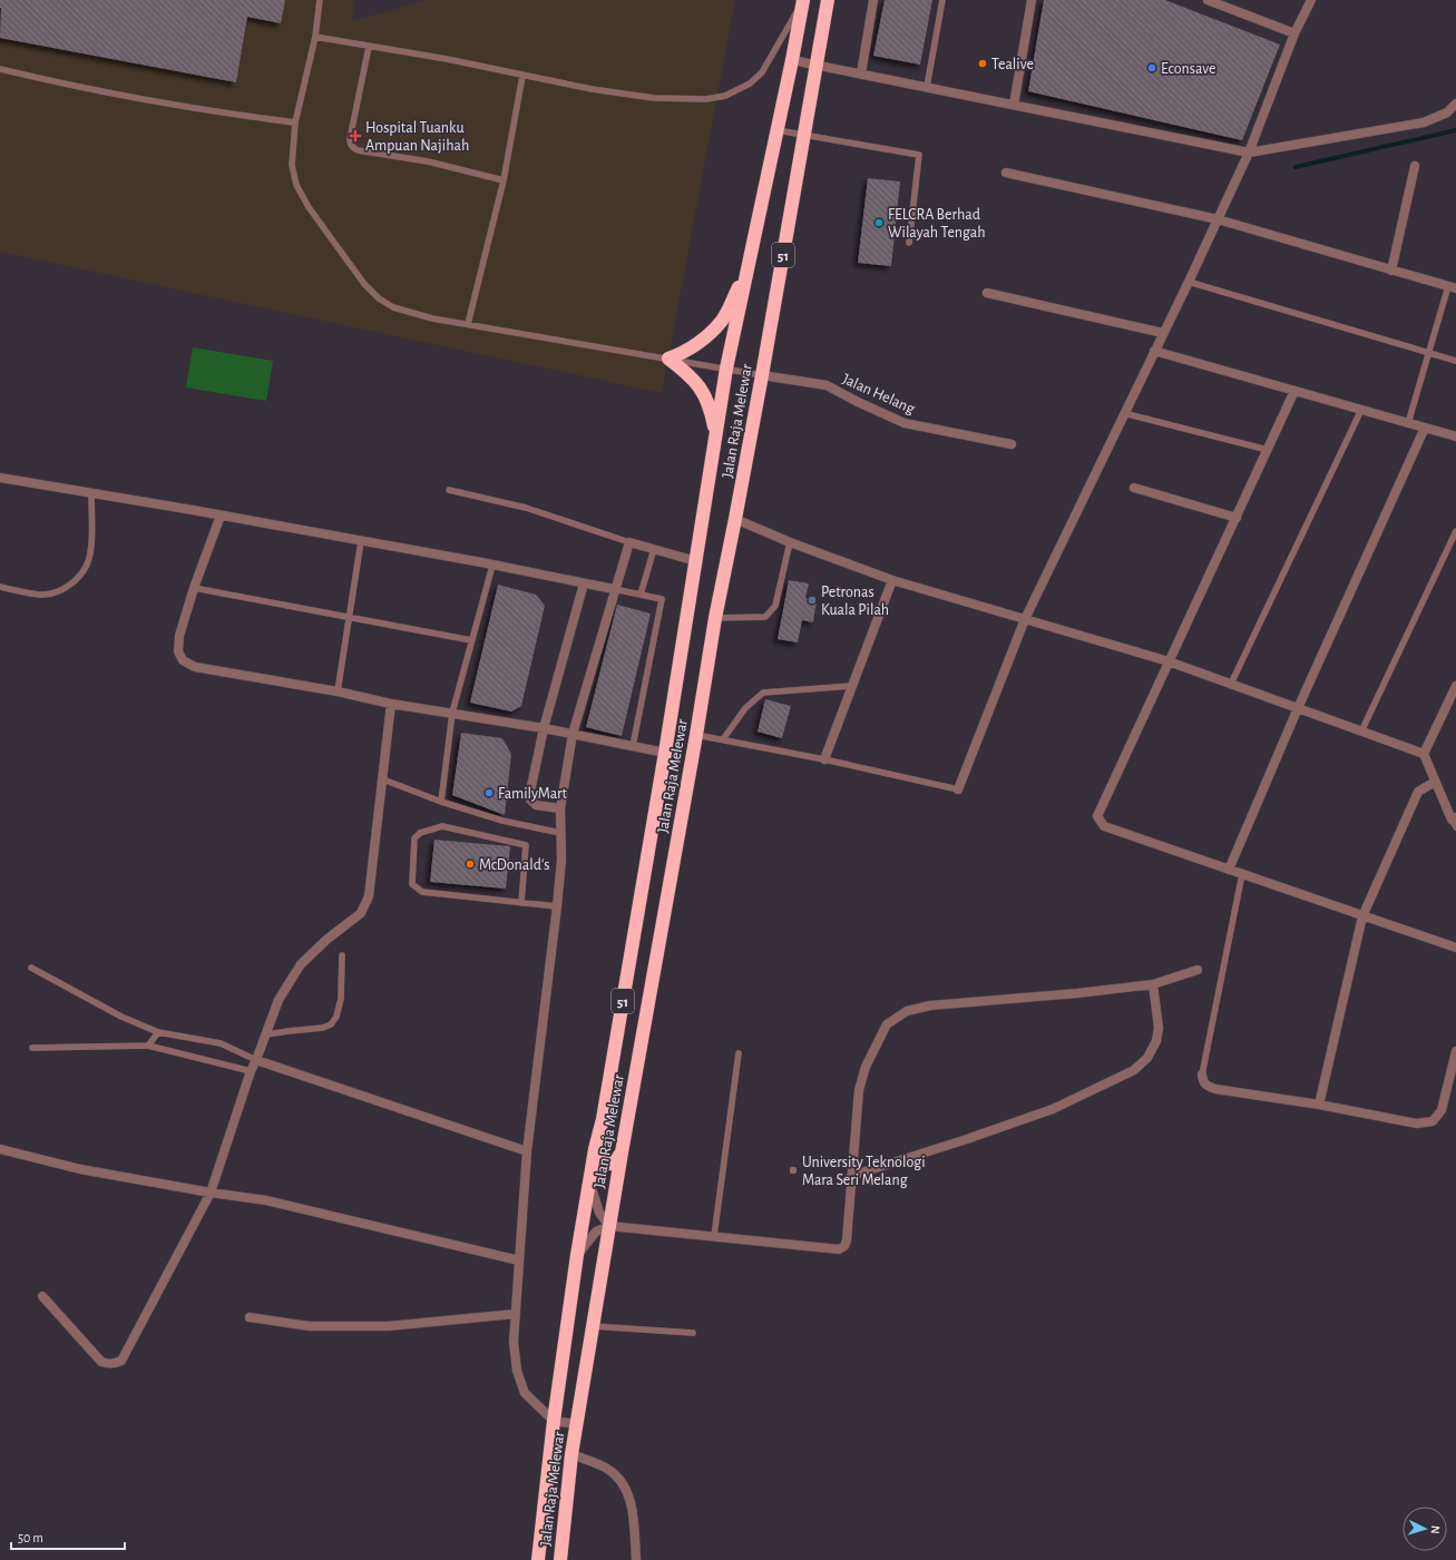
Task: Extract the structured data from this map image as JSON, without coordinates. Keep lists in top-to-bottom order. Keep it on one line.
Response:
{"streets":{"highway":["51","Jalan Raja Melewar"],"street":["Jalan Helang"]},"crossings":[["Jalan Helang","Jalan Raja Melewar"]],"places":{"other":["Tealive","Econsave","FELCRA Berhad Wilayah Tengah","Petronas Kuala Pilah","FamilyMart","McDonald's","University Teknologi Mara Seri Melang"],"health":["Hospital Tuanku Ampuan Najihah"]},"scale_bar":"50 m","north":"right"}
